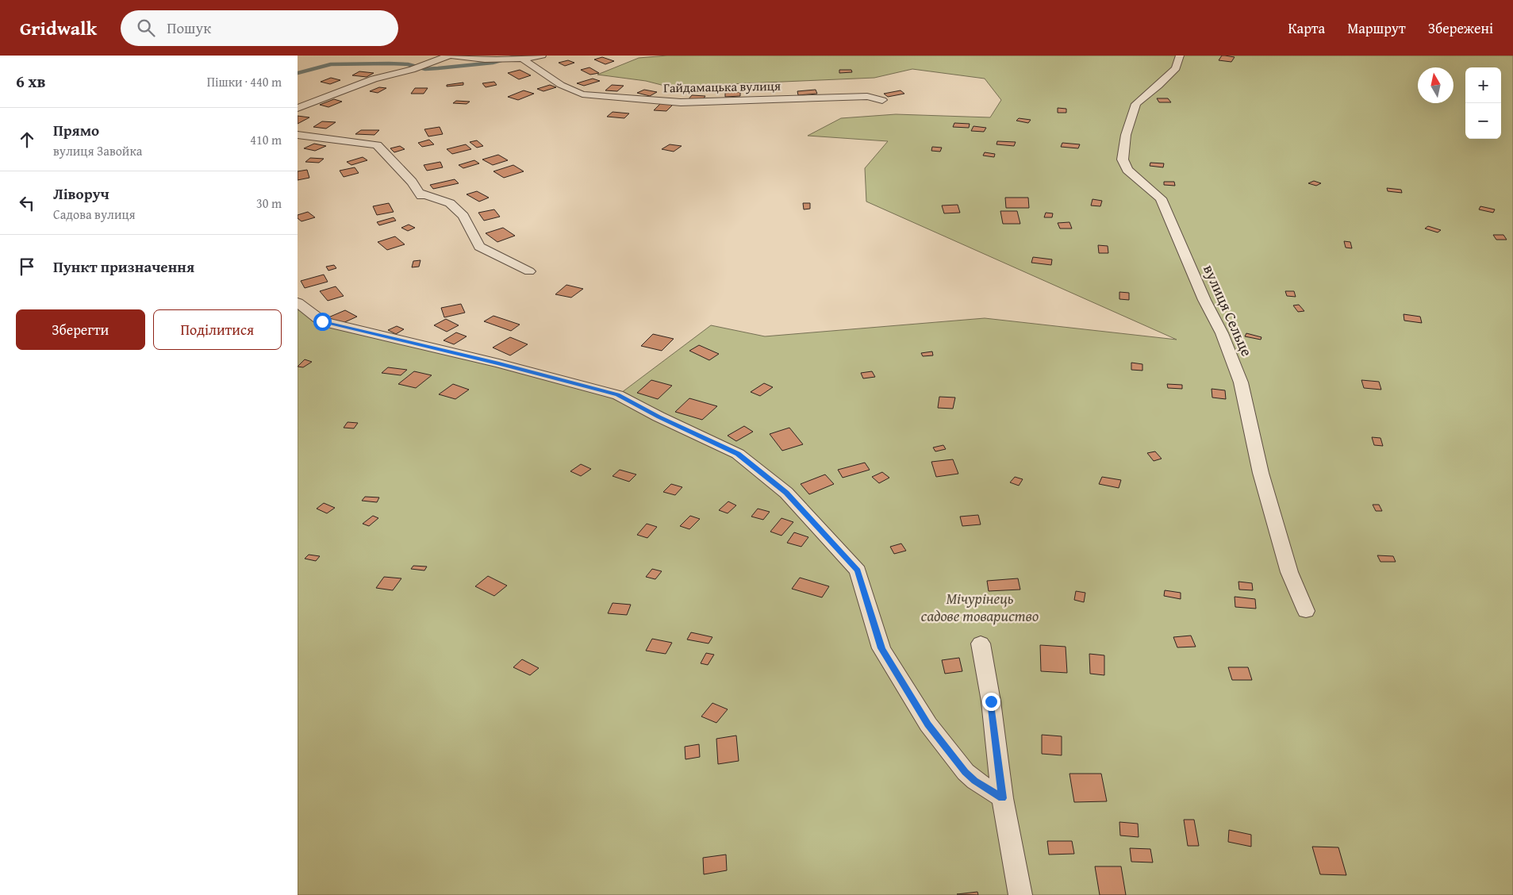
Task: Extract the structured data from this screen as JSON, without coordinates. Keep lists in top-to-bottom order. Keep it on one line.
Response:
{"streets":{"street":["Гайдамацька вулиця","вулиця Сельце"]},"parks":["Мічурінець садове товариство"],"north":"top","page":{"header":"Gridwalk","search":"Пошук","nav":["Карта","Маршрут","Збережені"],"heading":["6 хв","Пішки · 440 m"],"map_buttons":["+","−"],"list":[["Прямо","вулиця Завойка","410 m"],["Ліворуч","Садова вулиця","30 m"],"Пункт призначення"],"buttons":["Зберегти","Поділитися"]}}
